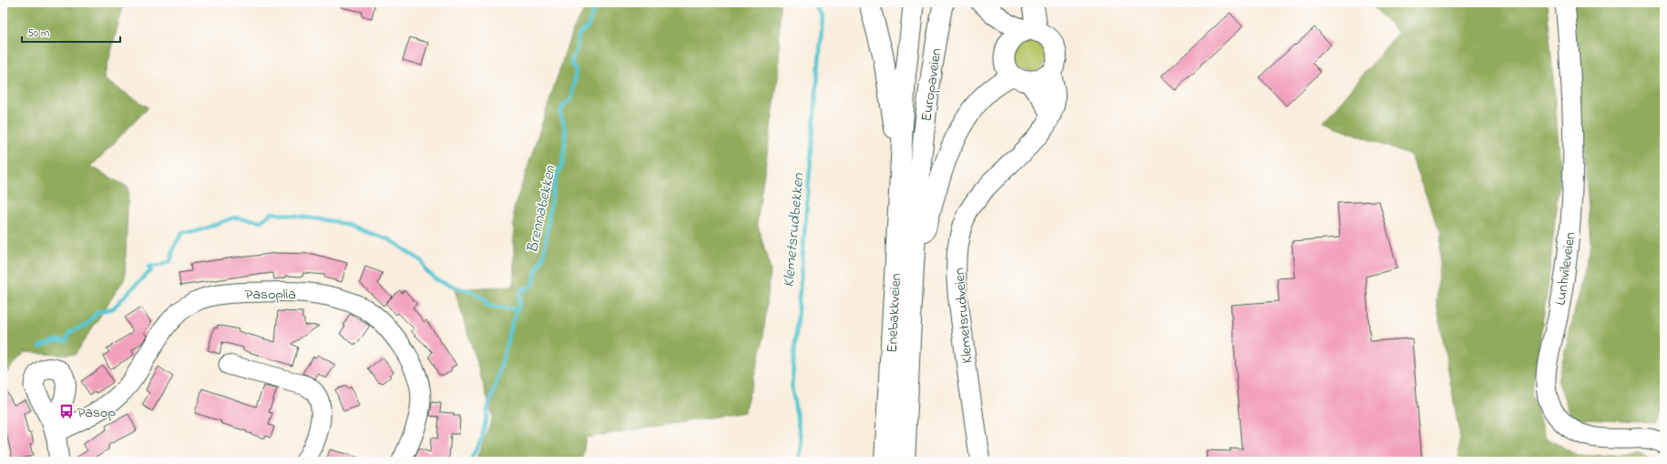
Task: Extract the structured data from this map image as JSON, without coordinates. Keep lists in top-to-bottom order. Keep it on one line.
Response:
{"streets":{"highway":["Europaveien","Enebakkveien"],"street":["Lunhvileveien","Pasoplia","Klemetsrudveien"]},"crossings":[["Europaveien","Enebakkveien"]],"water":["Brennabekken","Klemetsrudbekken"],"places":{"bus stop":["Pasop"]},"scale_bar":"50 m"}
